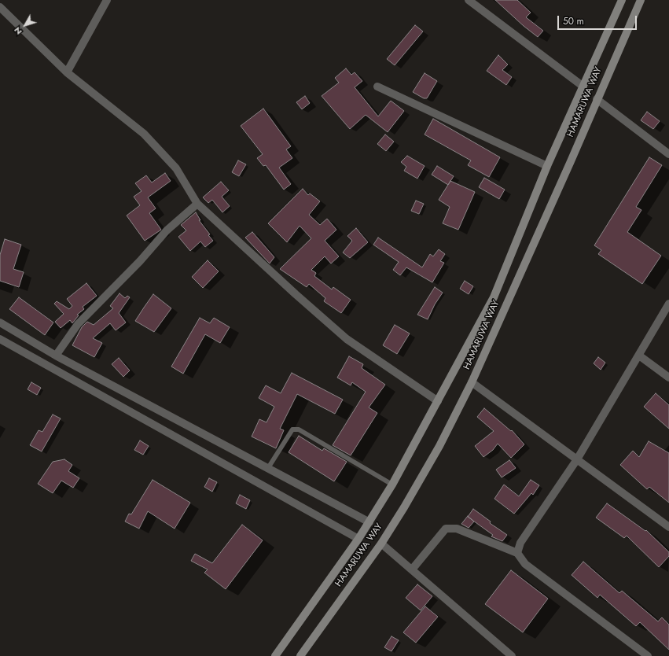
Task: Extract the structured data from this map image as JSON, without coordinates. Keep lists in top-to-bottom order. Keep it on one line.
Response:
{"streets":{"main road":["HAMARUWA WAY"]},"scale_bar":"50 m","north":"bottom left"}
